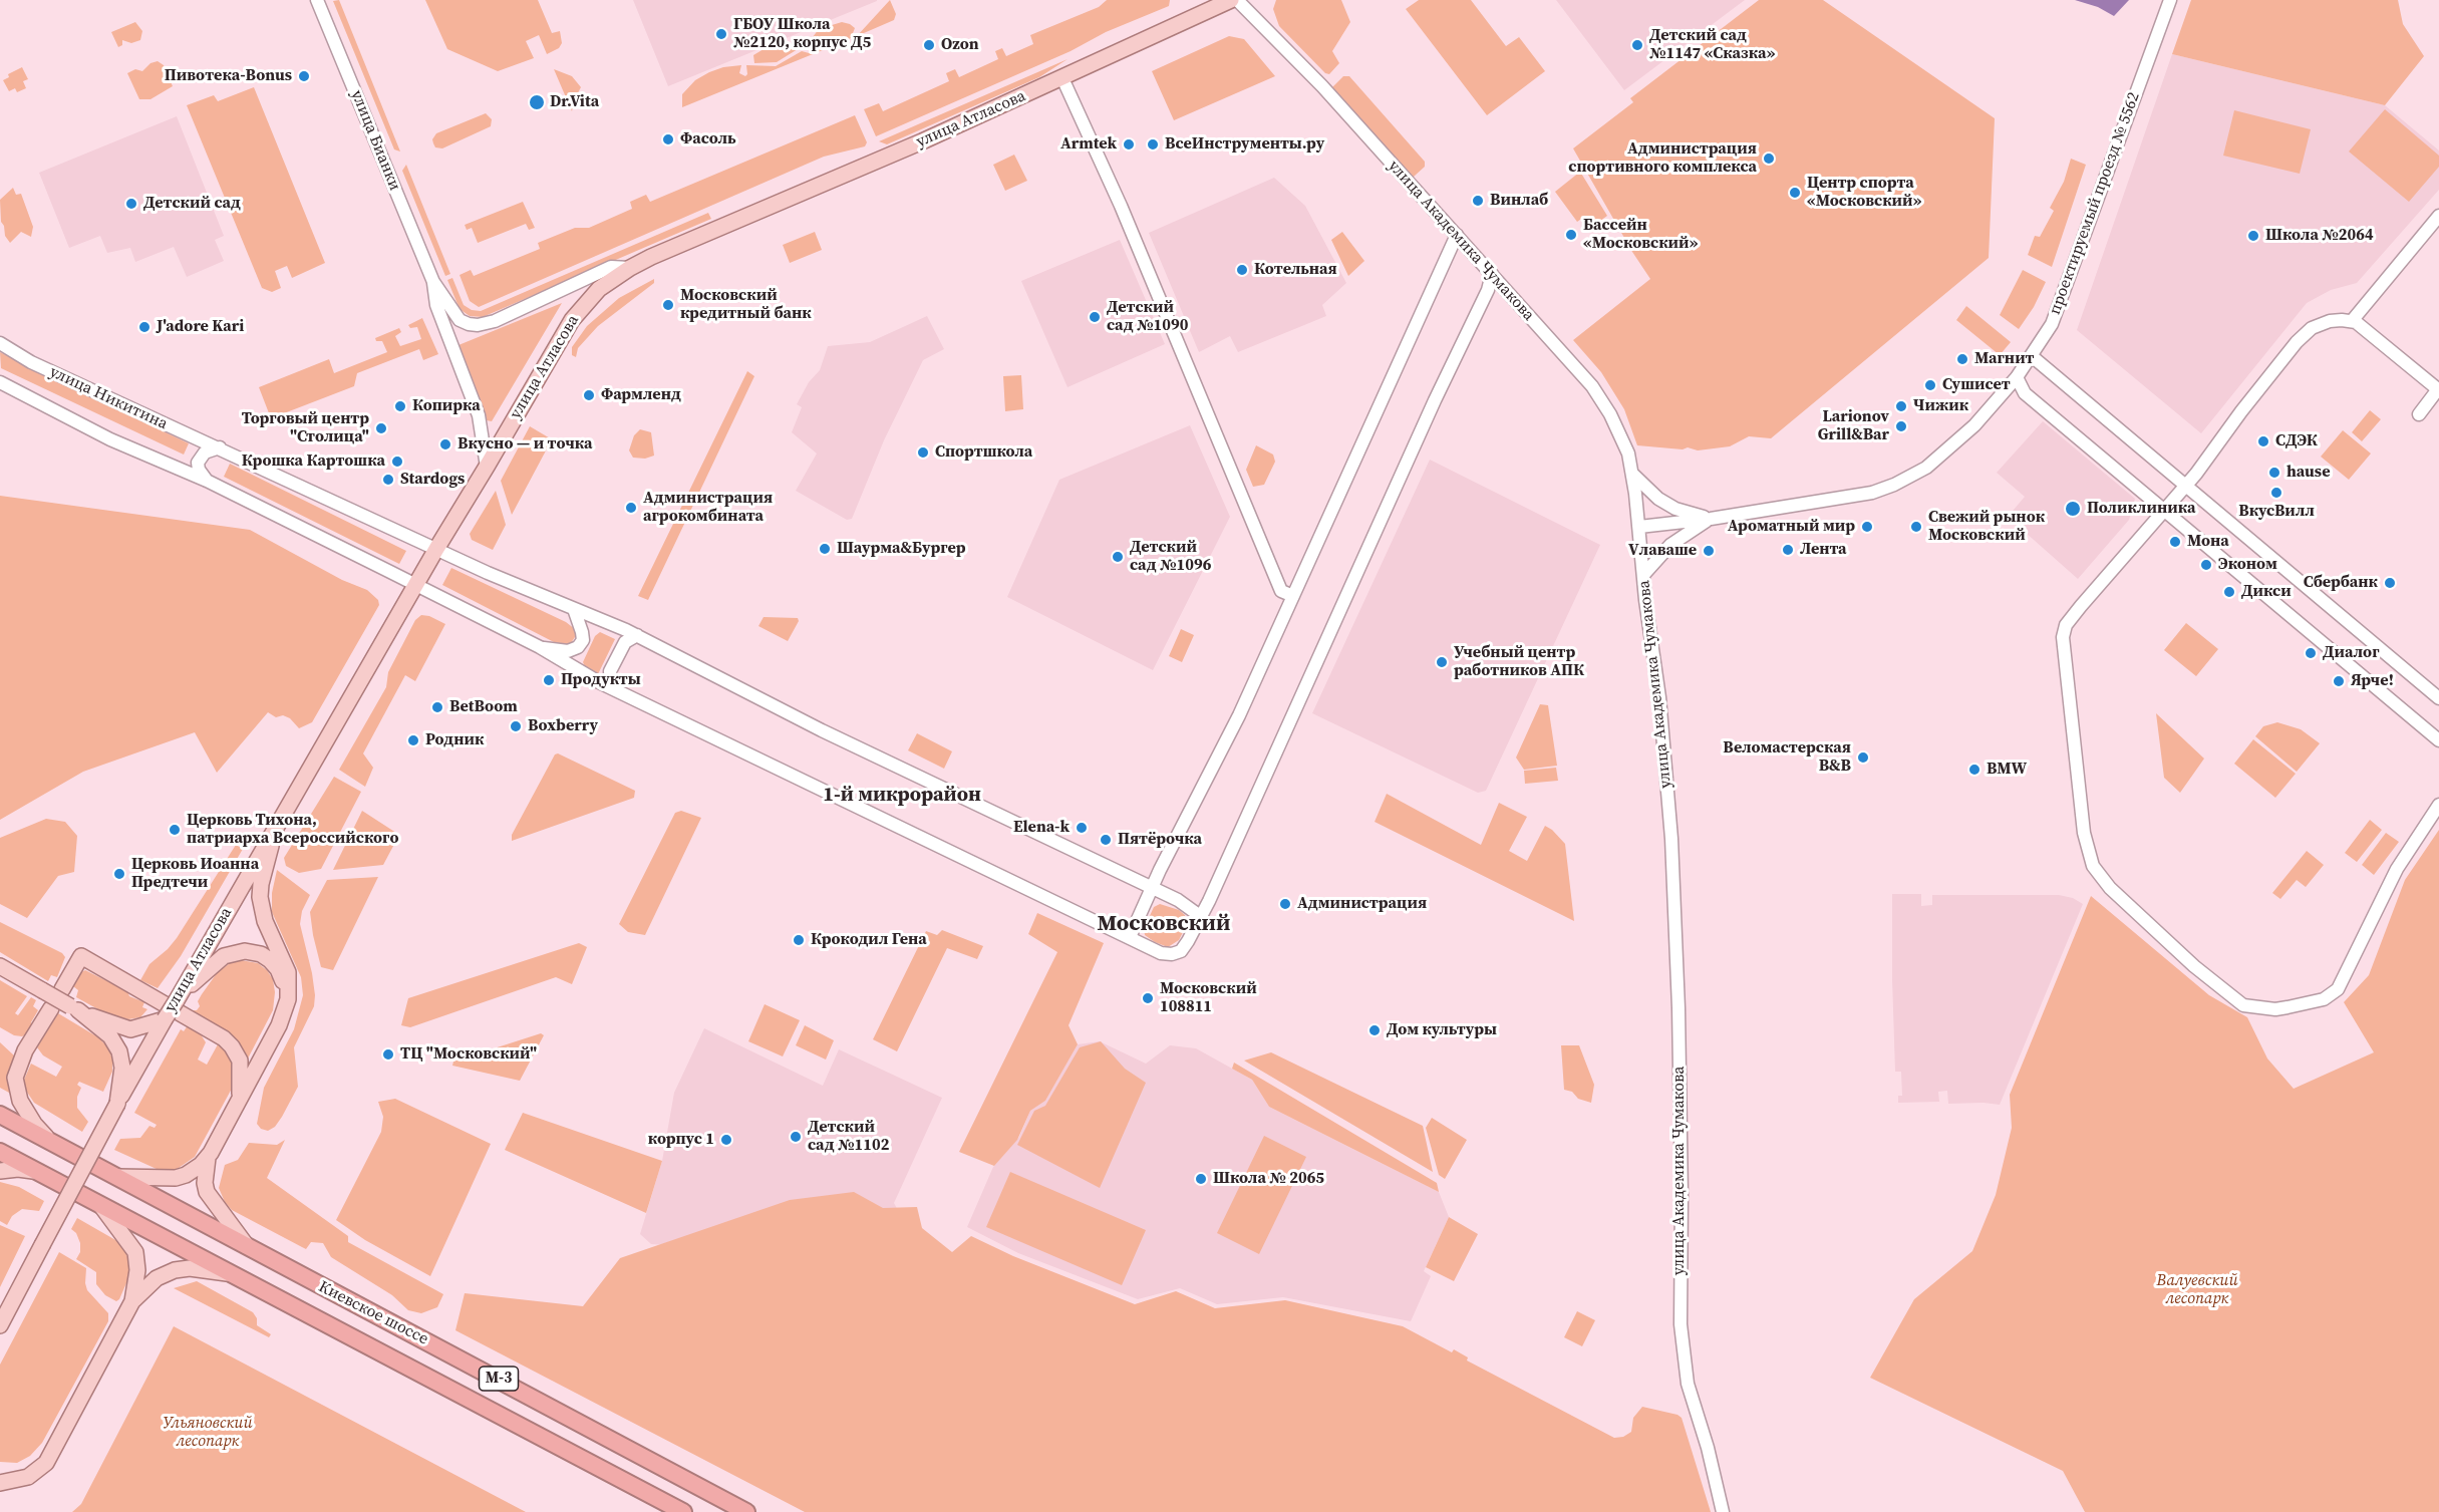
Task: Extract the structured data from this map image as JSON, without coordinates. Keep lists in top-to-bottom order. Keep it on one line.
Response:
{"streets":{"highway":["Киевское шоссе","М-3"],"main road":["улица Атласова"],"street":["улица Бианки","проектируемый проезд № 5562","улица Академика Чумакова","улица Никитина"]},"crossings":[["улица Атласова","улица Бианки"],["улица Атласова","улица Никитина"],["проектируемый проезд № 5562","улица Академика Чумакова"]],"districts":["1-й микрорайон","Московский"],"parks":["Валуевский лесопарк","Ульяновский лесопарк"],"places":["ГБОУ Школа №2120, корпус Д5","Ozon","Детский сад №1147 «Сказка»","Пивотека-Bonus","Dr.Vita","Фасоль","Armtek","ВсеИнструменты.ру","Администрация спортивного комплекса","Центр спорта «Московский»","Винлаб","Детский сад","Бассейн «Московский»","Школа №2064","Котельная","Московский кредитный банк","Детский сад №1090","J'adore Kari","Магнит","Сушисет","Фармленд","Копирка","Чижик","Larionov Grill&Bar","Торговый центр \"Столица\"","СДЭК","Вкусно — и точка","Спортшкола","Крошка Картошка","hause","Stardogs","ВкусВилл","Администрация агрокомбината","Поликлиника","Ароматный мир","Свежий рынок Московский","Мона","Шаурма&Бургер","Лента","Vлаваше","Детский сад №1096","Эконом","Сбербанк","Дикси","Диалог","Учебный центр работников АПК","Продукты","Ярче!","BetBoom","Boxberry","Родник","Веломастерская B&B","BMW","Elena-k","Церковь Тихона, патриарха Всероссийского","Пятёрочка","Церковь Иоанна Предтечи","Администрация","Крокодил Гена","Московский 108811","Дом культуры","ТЦ \"Московский\"","Детский сад №1102","корпус 1","Школа № 2065"]}
